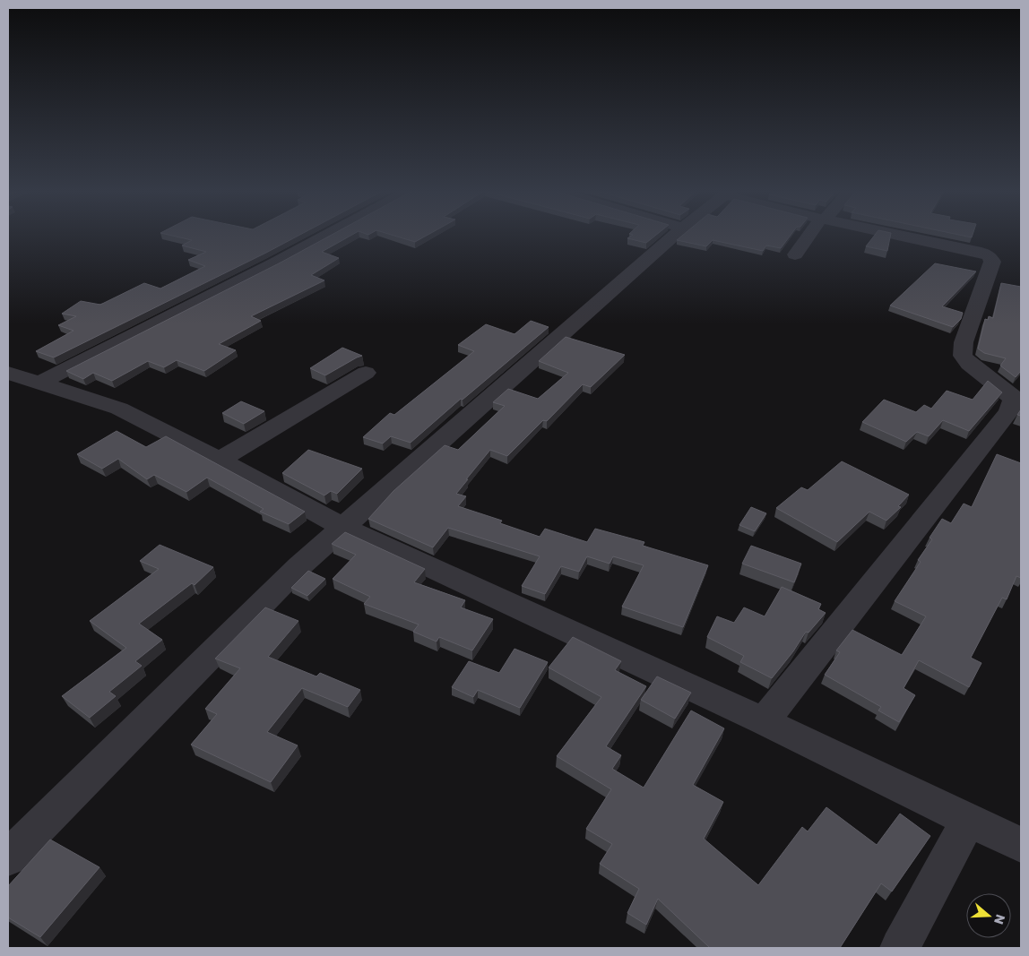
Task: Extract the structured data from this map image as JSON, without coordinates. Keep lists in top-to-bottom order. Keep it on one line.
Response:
{"north":"right"}
